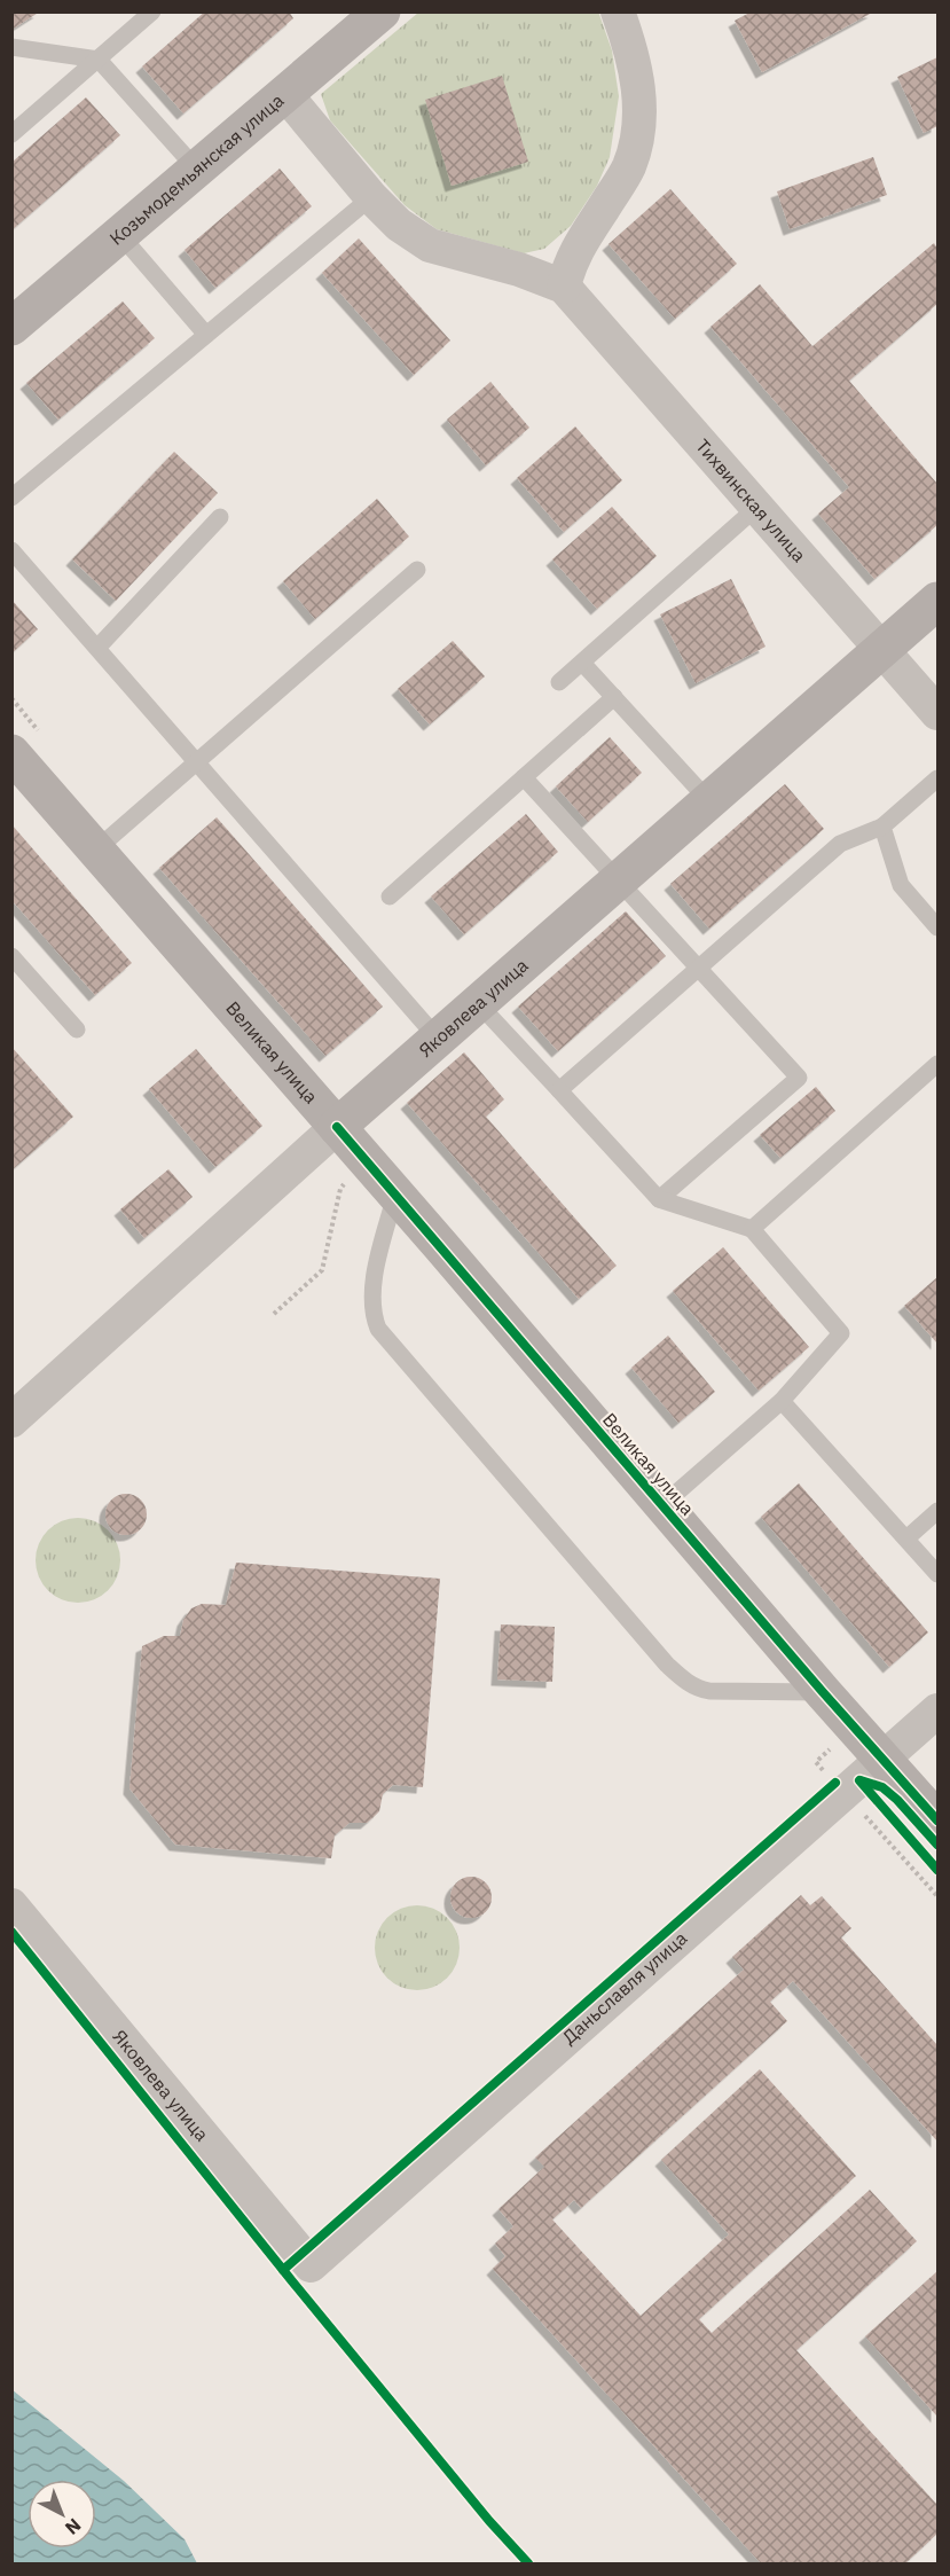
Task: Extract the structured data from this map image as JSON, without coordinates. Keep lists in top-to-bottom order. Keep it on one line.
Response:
{"streets":{"main road":["Козьмодемьянская улица","Яковлева улица","Великая улица"],"street":["Тихвинская улица","Даньславля улица"]},"crossings":[["Козьмодемьянская улица","Тихвинская улица"],["Тихвинская улица","Яковлева улица"],["Яковлева улица","Великая улица"],["Яковлева улица","Даньславля улица"],["Великая улица","Даньславля улица"]],"north":"bottom right"}
